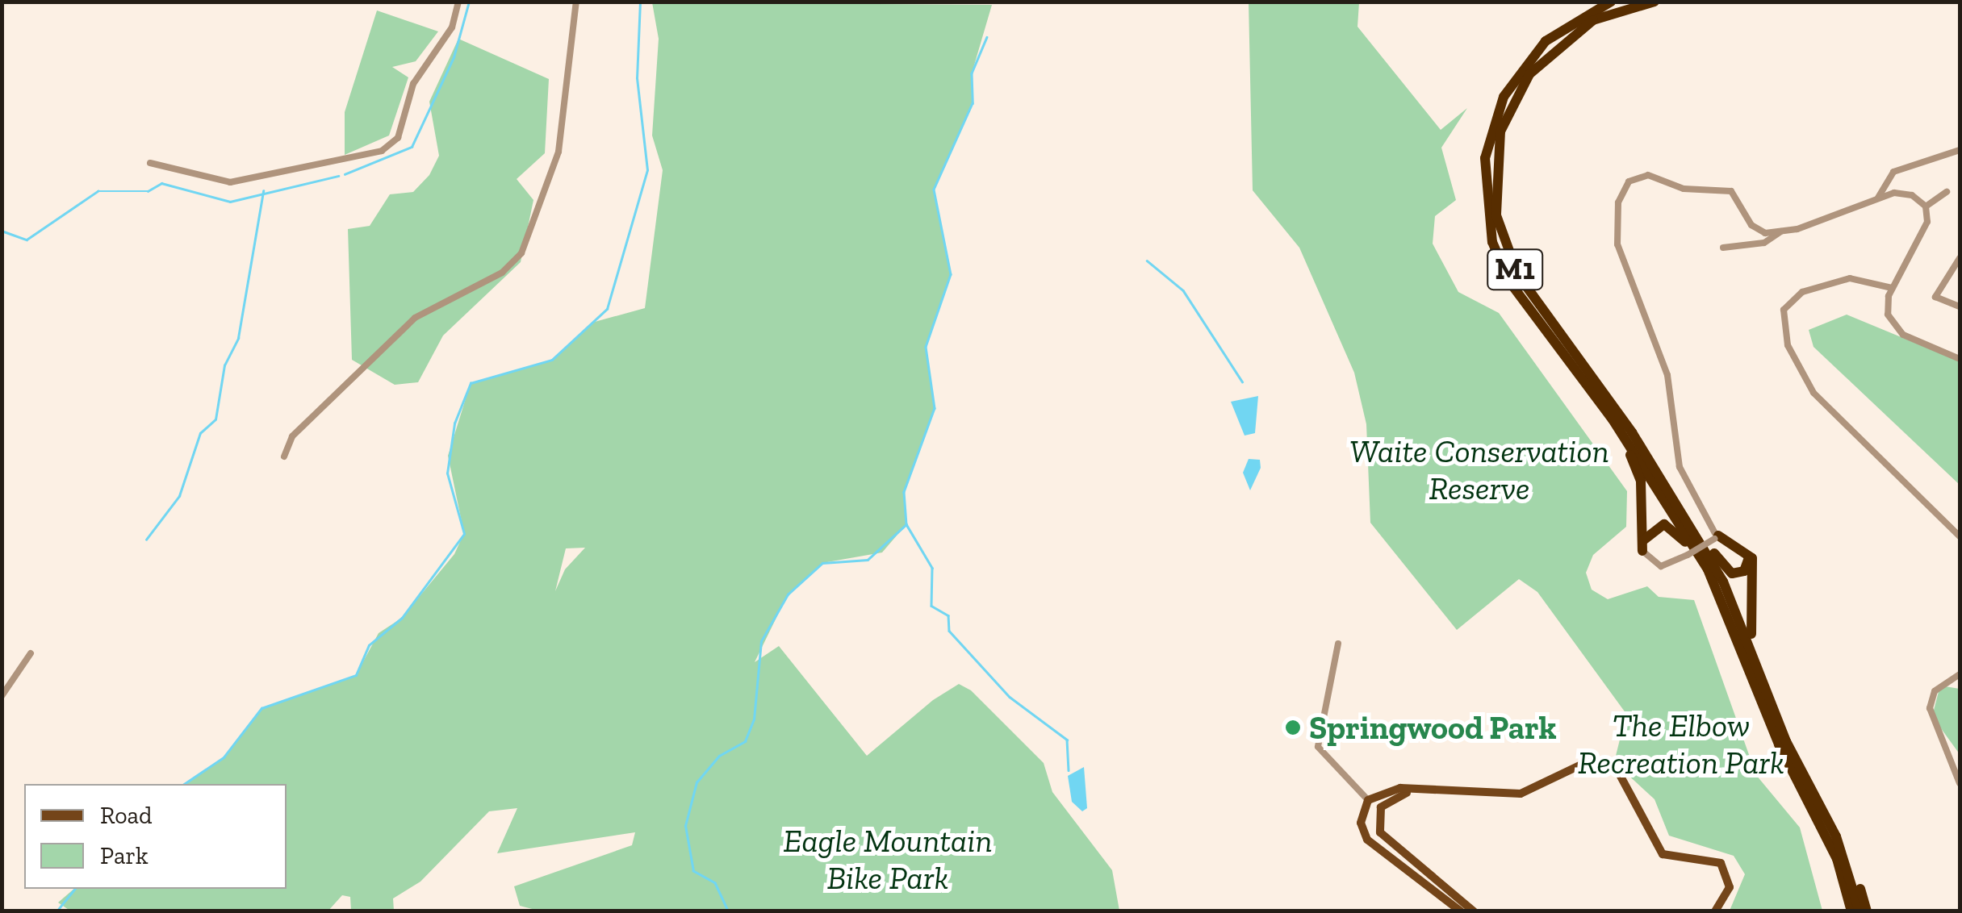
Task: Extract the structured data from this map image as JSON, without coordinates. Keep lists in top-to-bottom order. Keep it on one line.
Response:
{"streets":{"highway":["M1"]},"parks":["Waite Conservation Reserve","The Elbow Recreation Park","Eagle Mountain Bike Park"],"places":["Springwood Park"],"legend":["Road","Park"]}
